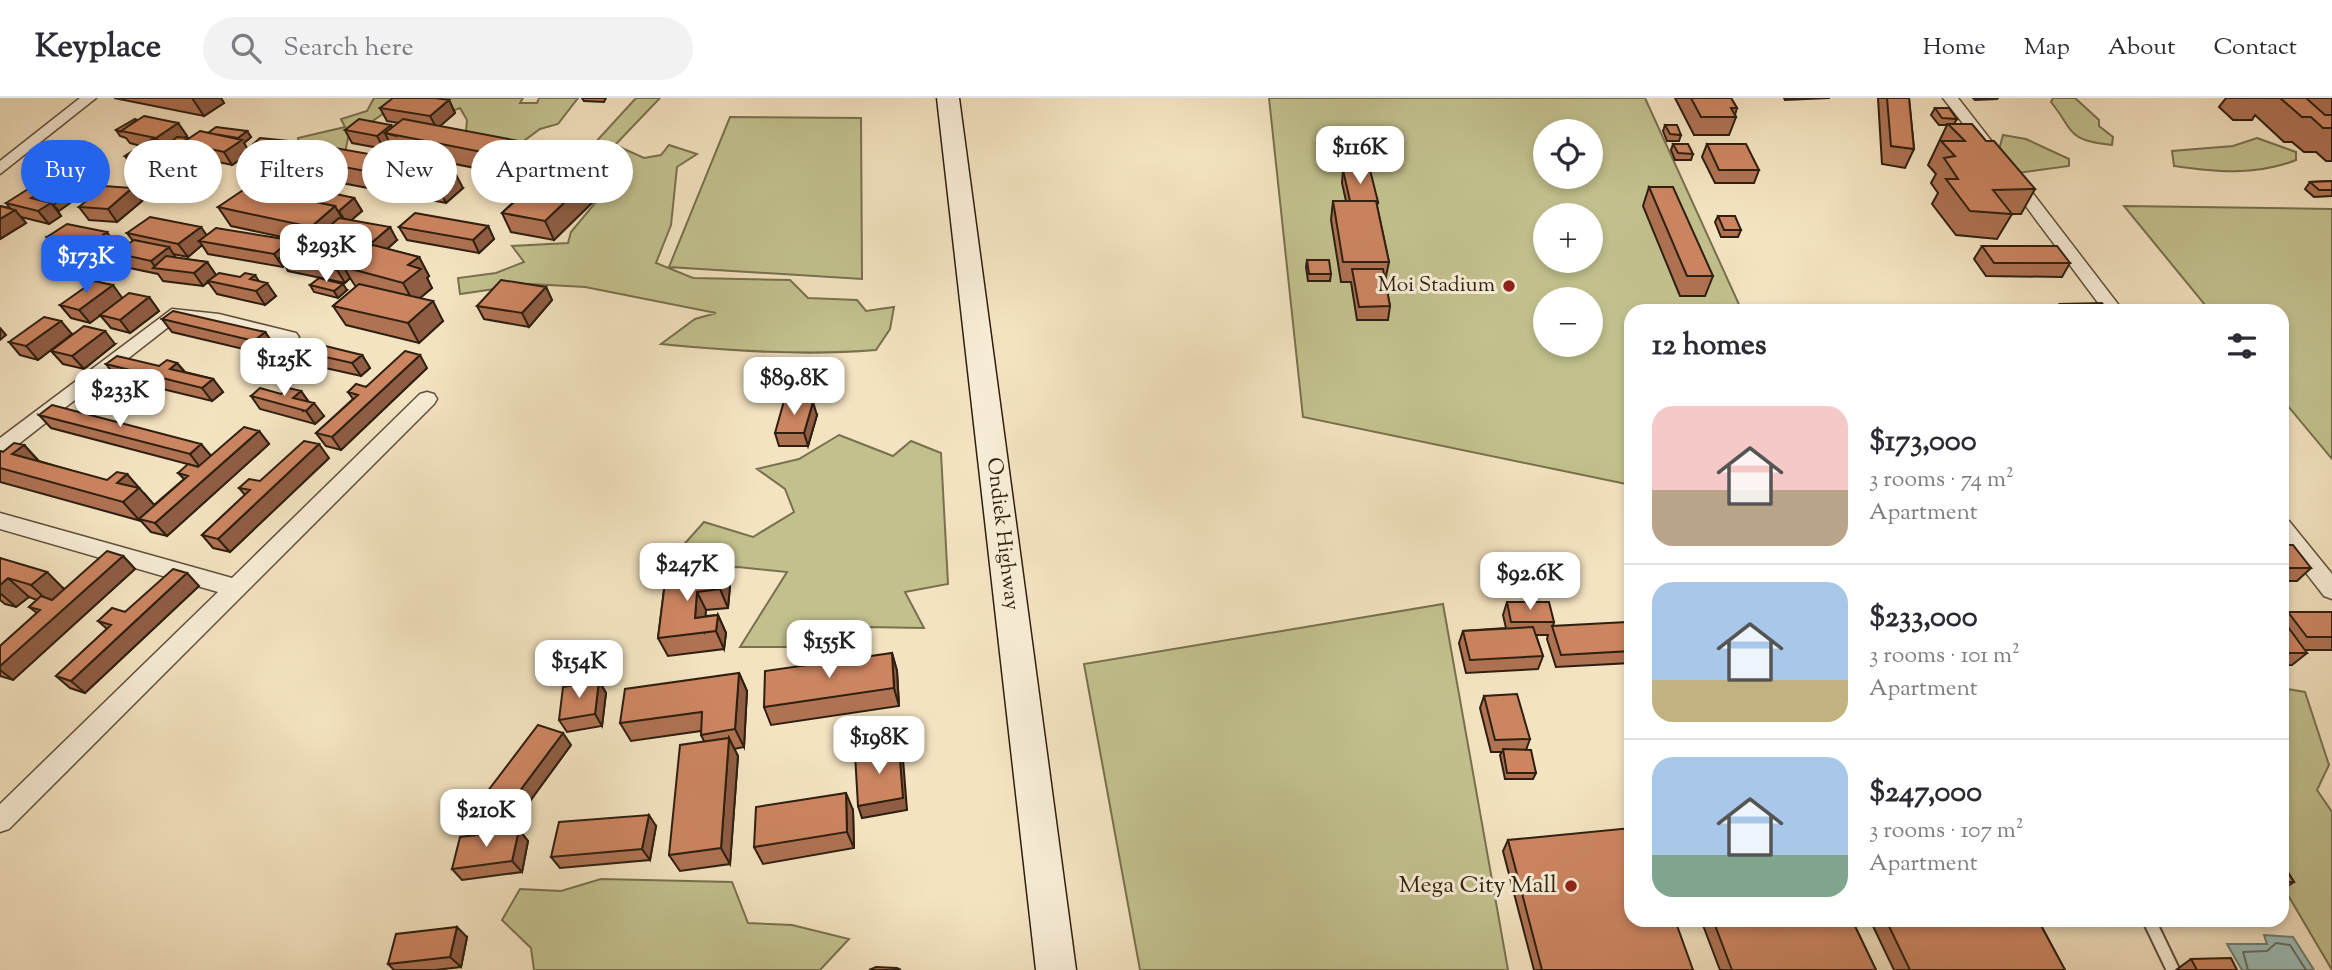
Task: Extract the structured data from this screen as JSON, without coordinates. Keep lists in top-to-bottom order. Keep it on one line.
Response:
{"streets":{"main road":["Ondiek Highway"]},"places":["Moi Stadium","Mega City Mall"],"page":{"header":"Keyplace","search":"Search here","nav":["Home","Map","About","Contact"],"map_buttons":["+","−"],"price":["$116K","$293K","$173K","$125K","$89.8K","$233K","$247K","$92.6K","$155K","$154K","$198K","$210K"],"chip":["Buy","Rent","Filters","New","Apartment"],"heading":"12 homes","list":[{"name":"$173,000","note":"3 rooms · 74 m² · Apartment"},{"name":"$233,000","note":"3 rooms · 101 m² · Apartment"},{"name":"$247,000","note":"3 rooms · 107 m² · Apartment"}]}}
